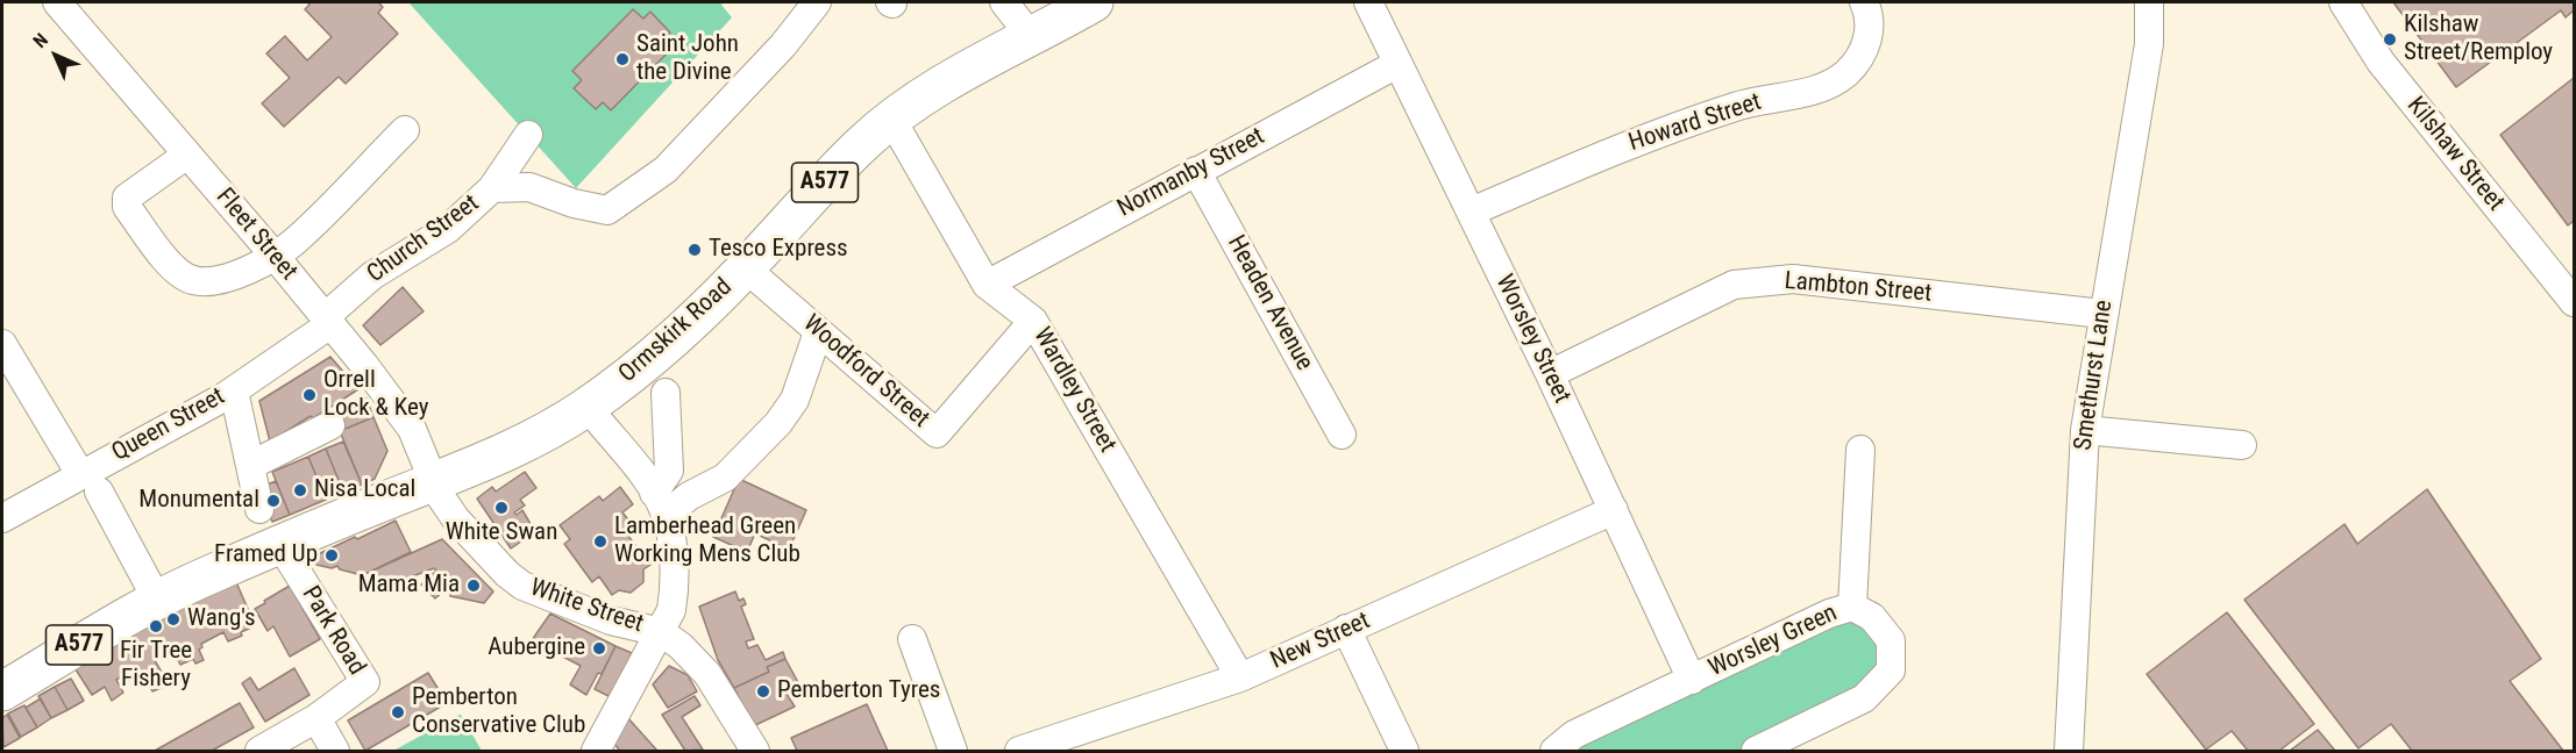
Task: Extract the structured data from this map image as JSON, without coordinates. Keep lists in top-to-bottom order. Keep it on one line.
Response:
{"streets":{"highway":["A577","Ormskirk Road"],"street":["Howard Street","Kilshaw Street","Normanby Street","Fleet Street","Church Street","Lambton Street","Headen Avenue","Worsley Street","Woodford Street","Smethurst Lane","Wardley Street","Queen Street","White Street","Park Road","New Street","Worsley Green"]},"crossings":[["Howard Street","Worsley Street"],["Normanby Street","Headen Avenue"],["Normanby Street","Worsley Street"],["Normanby Street","Wardley Street"],["A577","Ormskirk Road"],["A577","Park Road"],["Fleet Street","Church Street"],["Fleet Street","Ormskirk Road"],["Fleet Street","Queen Street"],["Fleet Street","White Street"],["Church Street","Queen Street"],["Lambton Street","Worsley Street"],["Lambton Street","Smethurst Lane"],["Ormskirk Road","Woodford Street"],["Ormskirk Road","Wardley Street"],["Ormskirk Road","White Street"],["Ormskirk Road","Park Road"],["Worsley Street","New Street"],["Worsley Street","Worsley Green"],["Woodford Street","Wardley Street"],["Wardley Street","New Street"]],"places":["Kilshaw Street/Remploy","Saint John the Divine","Tesco Express","Orrell Lock & Key","Nisa Local","Monumental","White Swan","Lamberhead Green Working Mens Club","Framed Up","Mama Mia","Wang's","Fir Tree Fishery","Aubergine","Pemberton Tyres","Pemberton Conservative Club"],"north":"top left"}
